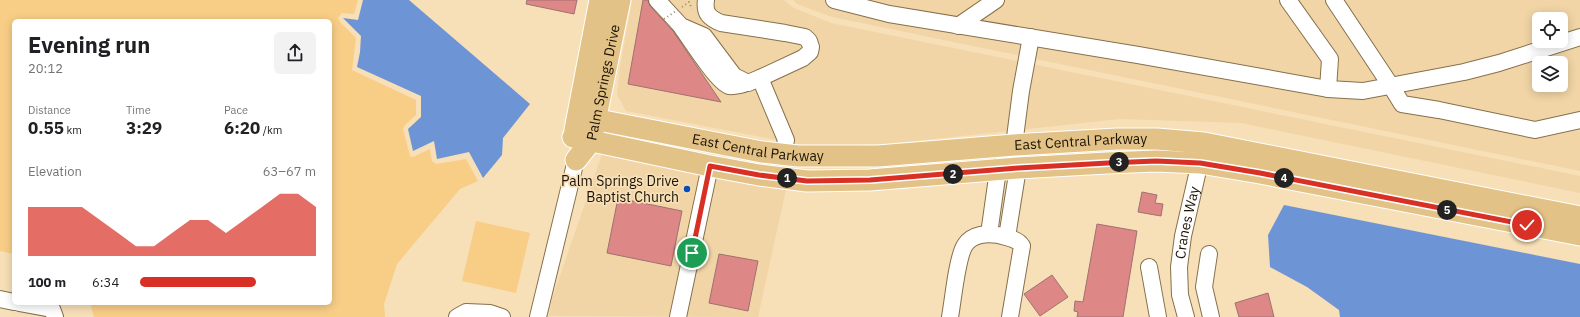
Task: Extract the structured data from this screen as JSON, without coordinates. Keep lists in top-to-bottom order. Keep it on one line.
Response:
{"streets":{"main road":["Palm Springs Drive","East Central Parkway"],"street":["Cranes Way"]},"crossings":[["Palm Springs Drive","East Central Parkway"],["East Central Parkway","Cranes Way"]],"places":["Palm Springs Drive Baptist Church"],"page":{"heading":["Evening run","20:12"],"stats":[["Distance","0.55 km"],["Time","3:29"],["Pace","6:20 /km"]],"pins":["3","2","1","4","5"],"chart":["Elevation","63–67 m"],"list":[{"name":"100 m","note":"6:34"}]}}
